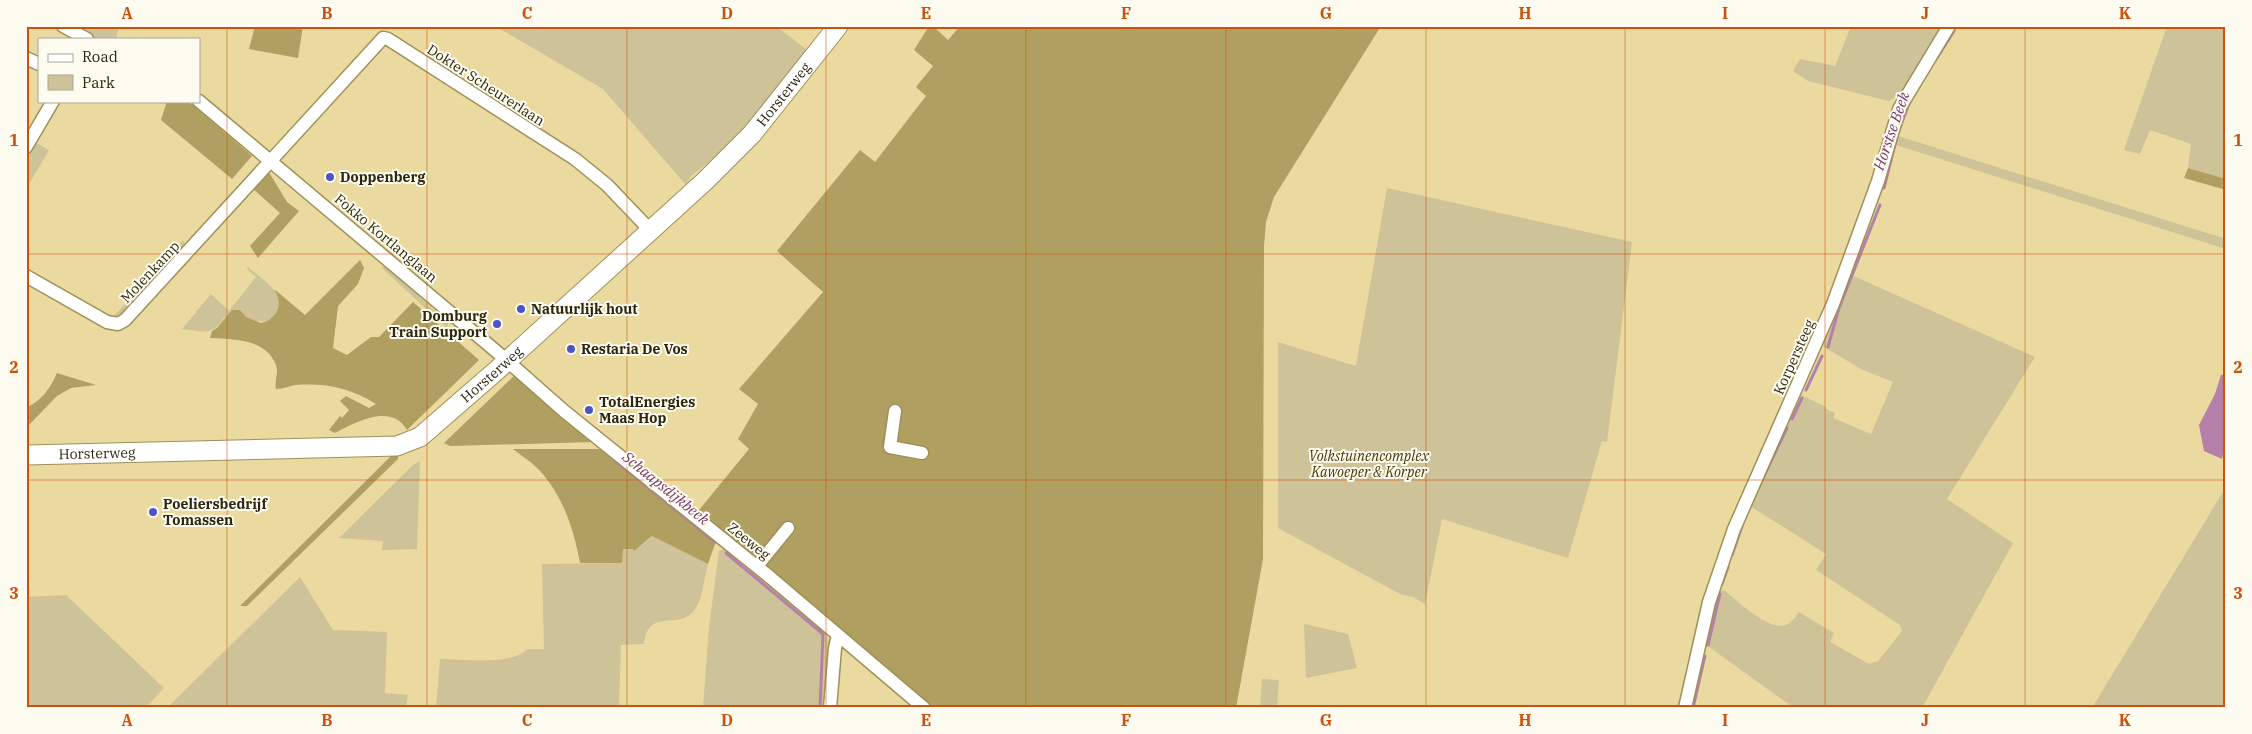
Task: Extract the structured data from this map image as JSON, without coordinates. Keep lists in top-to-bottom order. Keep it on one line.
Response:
{"streets":{"main road":["Horsterweg"],"street":["Dokter Scheurerlaan","Fokko Kortlanglaan","Molenkamp","Korpersteeg","Zeeweg"]},"crossings":[["Dokter Scheurerlaan","Horsterweg"],["Dokter Scheurerlaan","Fokko Kortlanglaan"],["Dokter Scheurerlaan","Molenkamp"],["Horsterweg","Fokko Kortlanglaan"],["Horsterweg","Zeeweg"],["Fokko Kortlanglaan","Molenkamp"],["Fokko Kortlanglaan","Zeeweg"]],"water":["Horstse Beek","Schaapsdijkbeek"],"parks":["Volkstuinencomplex Kawoeper & Korper"],"places":["Doppenberg","Natuurlijk hout","Domburg Train Support","Restaria De Vos","TotalEnergies Maas Hop","Poeliersbedrijf Tomassen"],"legend":["Road","Park"],"grid":{"columns":["A","B","C","D","E","F","G","H","I","J","K"],"rows":["1","2","3"]}}
